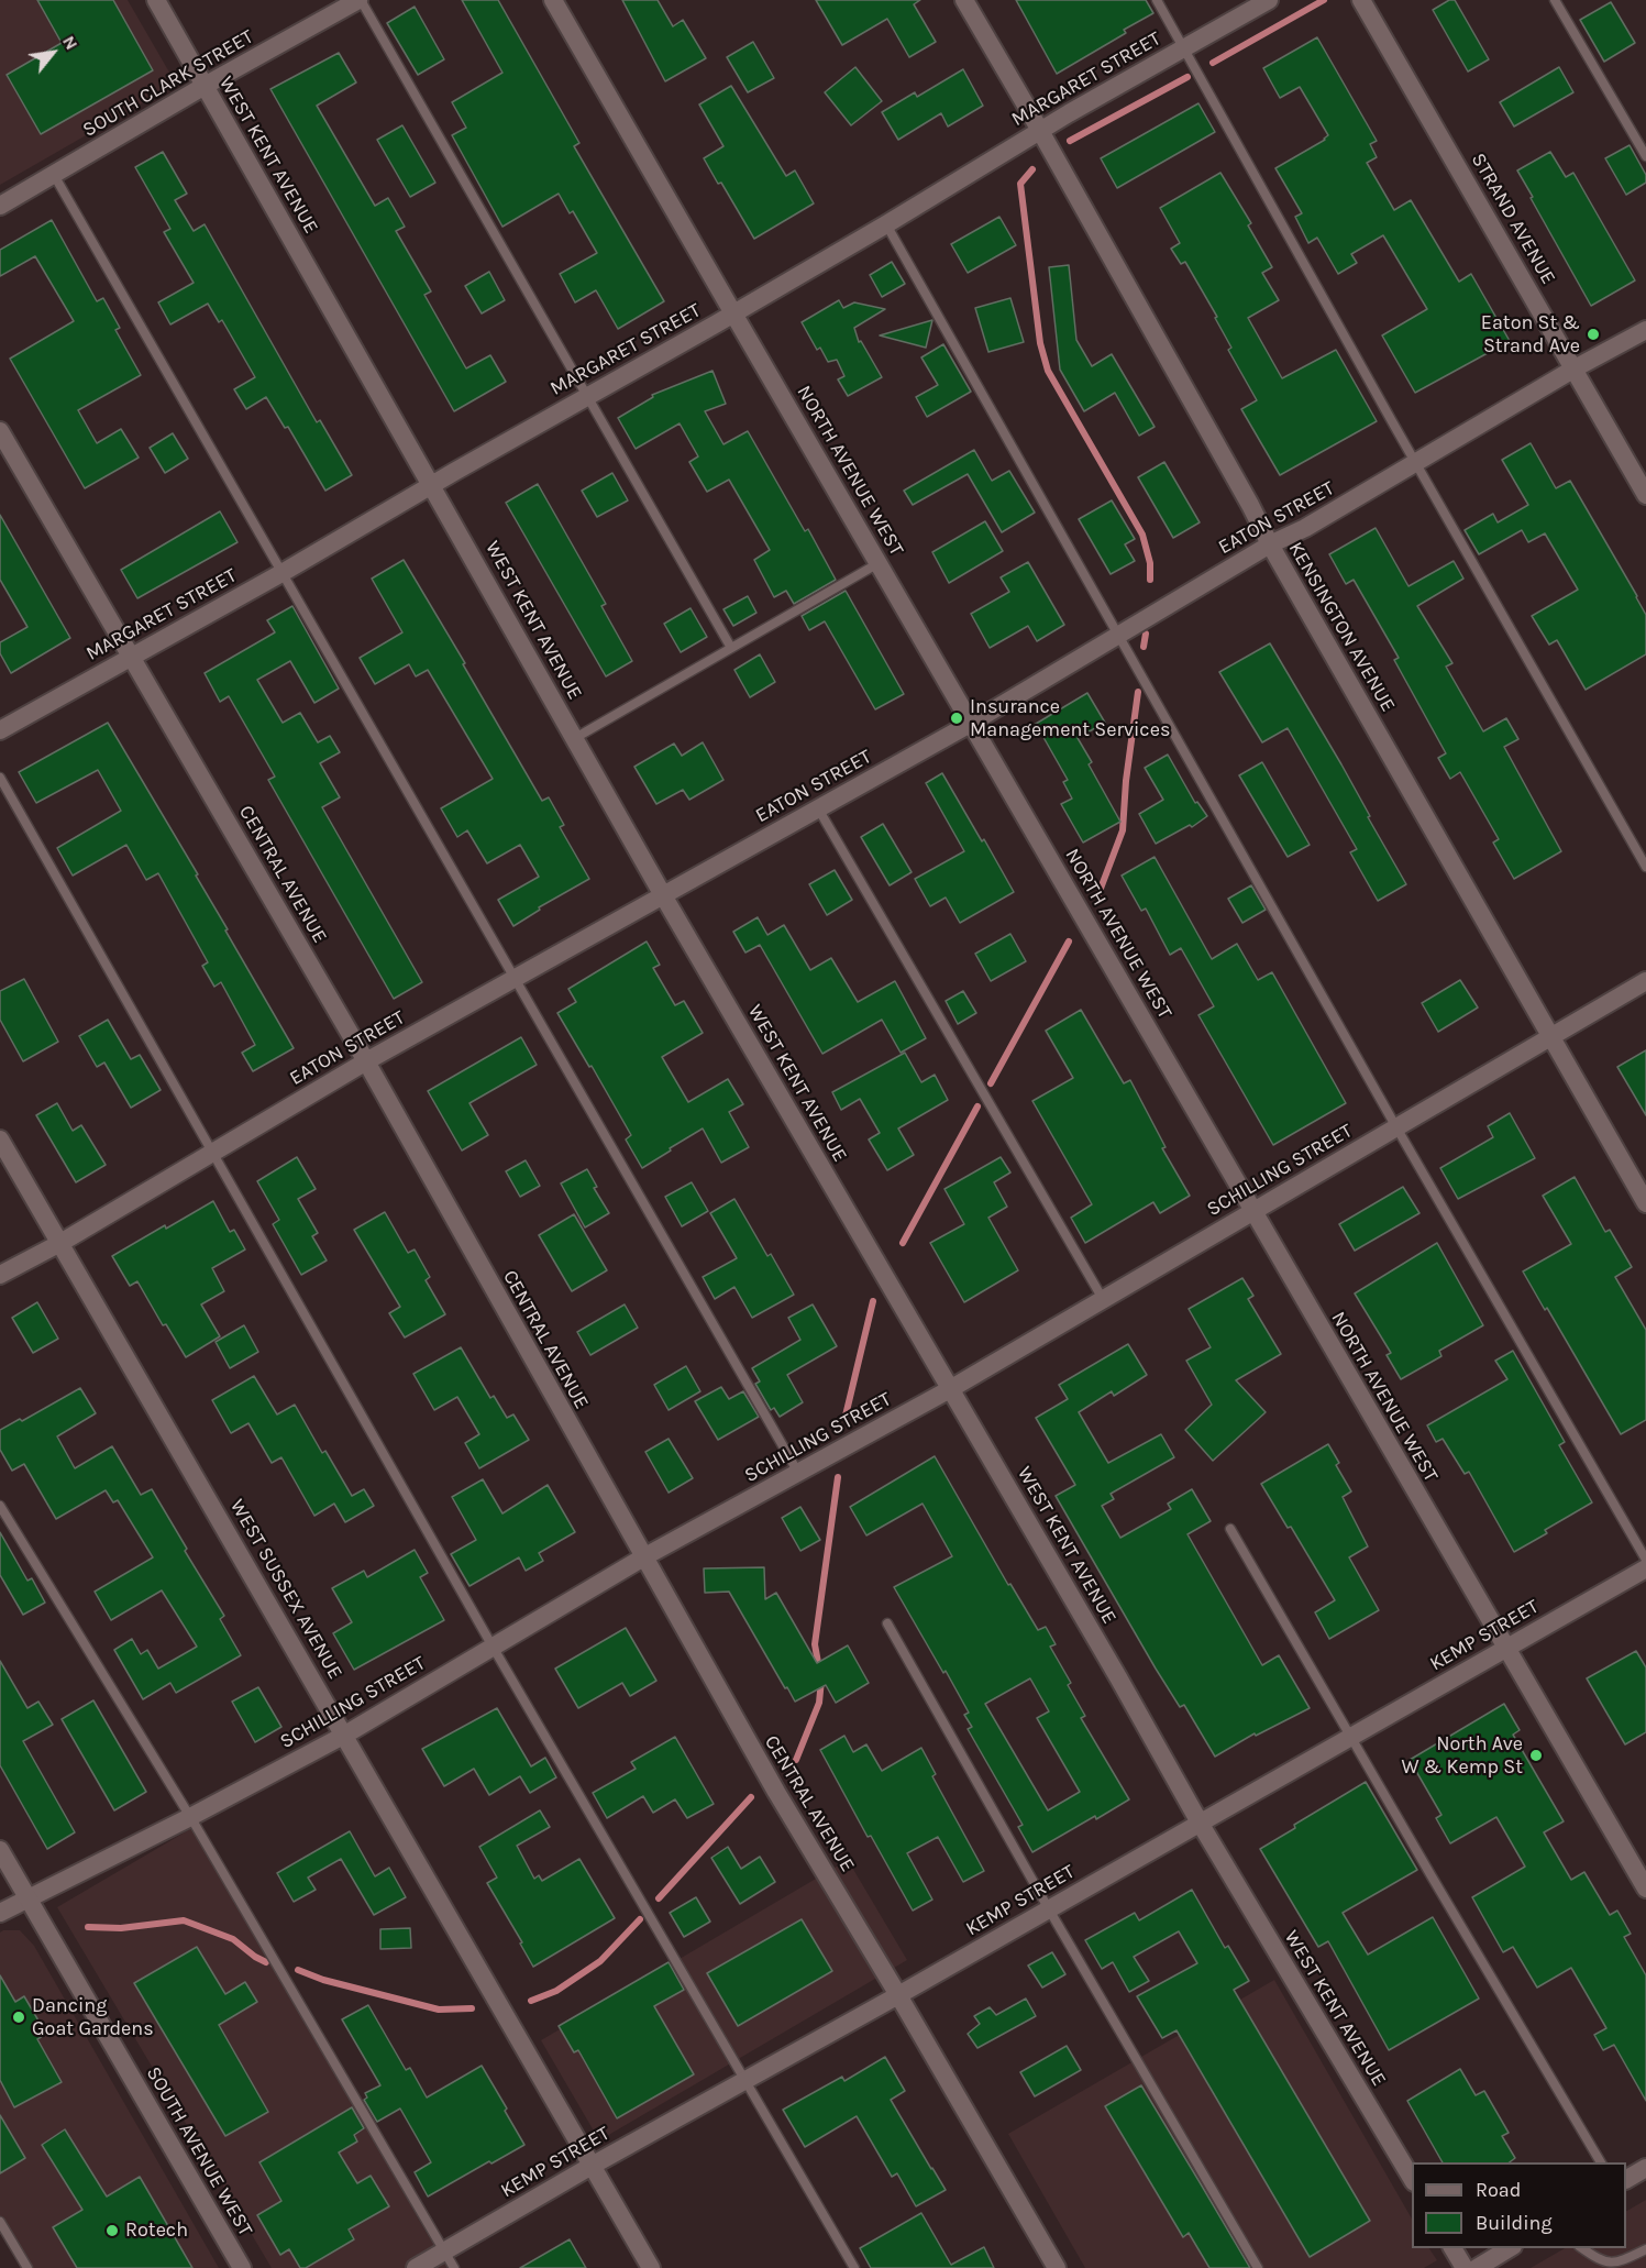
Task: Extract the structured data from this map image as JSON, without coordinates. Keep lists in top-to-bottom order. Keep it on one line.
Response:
{"streets":{"street":["MARGARET STREET","SOUTH CLARK STREET","WEST KENT AVENUE","STRAND AVENUE","NORTH AVENUE WEST","EATON STREET","KENSINGTON AVENUE","CENTRAL AVENUE","SCHILLING STREET","WEST SUSSEX AVENUE","KEMP STREET","SOUTH AVENUE WEST"]},"crossings":[["MARGARET STREET","WEST KENT AVENUE"],["MARGARET STREET","NORTH AVENUE WEST"],["MARGARET STREET","KENSINGTON AVENUE"],["MARGARET STREET","CENTRAL AVENUE"],["SOUTH CLARK STREET","WEST KENT AVENUE"],["WEST KENT AVENUE","EATON STREET"],["WEST KENT AVENUE","SCHILLING STREET"],["WEST KENT AVENUE","KEMP STREET"],["STRAND AVENUE","EATON STREET"],["NORTH AVENUE WEST","EATON STREET"],["NORTH AVENUE WEST","SCHILLING STREET"],["NORTH AVENUE WEST","KEMP STREET"],["EATON STREET","KENSINGTON AVENUE"],["EATON STREET","CENTRAL AVENUE"],["EATON STREET","WEST SUSSEX AVENUE"],["KENSINGTON AVENUE","SCHILLING STREET"],["CENTRAL AVENUE","SCHILLING STREET"],["CENTRAL AVENUE","KEMP STREET"],["SCHILLING STREET","WEST SUSSEX AVENUE"],["SCHILLING STREET","SOUTH AVENUE WEST"],["WEST SUSSEX AVENUE","KEMP STREET"]],"places":["Eaton St & Strand Ave","Insurance Management Services","North Ave W & Kemp St","Dancing Goat Gardens","Rotech"],"legend":["Road","Building"],"north":"top right"}
